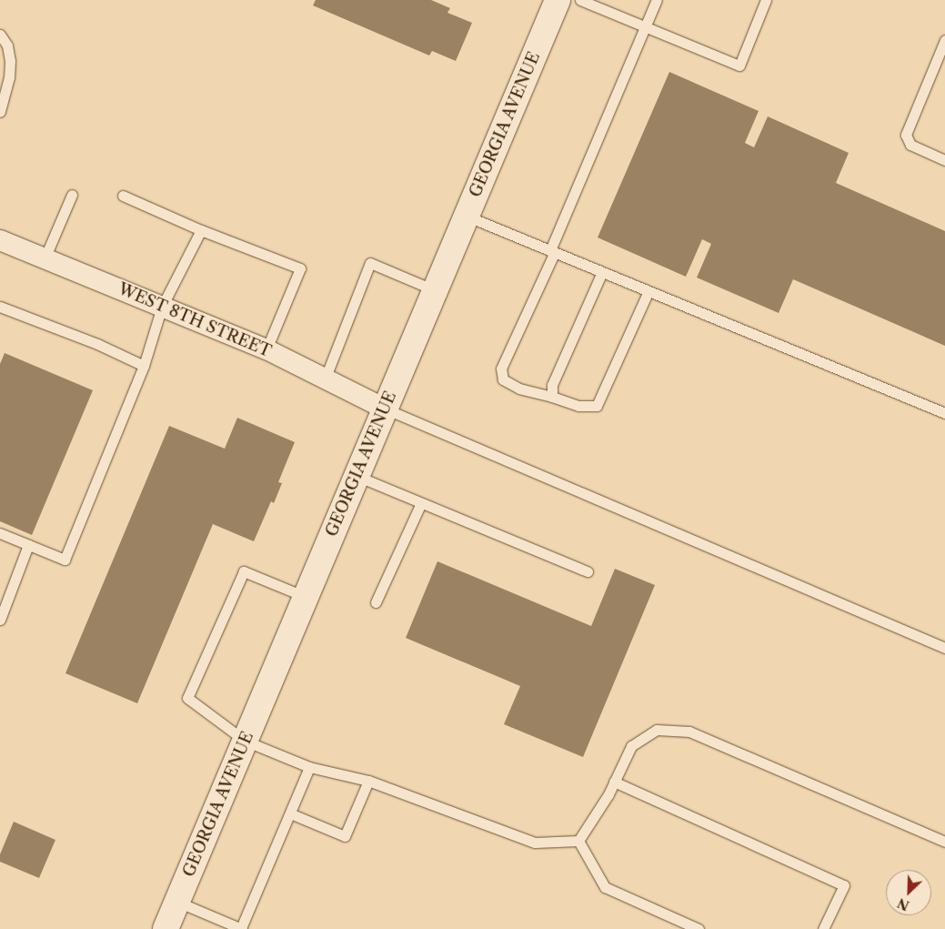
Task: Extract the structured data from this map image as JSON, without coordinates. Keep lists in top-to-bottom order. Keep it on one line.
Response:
{"streets":{"street":["GEORGIA AVENUE","WEST 8TH STREET"]},"crossings":[["GEORGIA AVENUE","WEST 8TH STREET"]],"north":"bottom left"}
